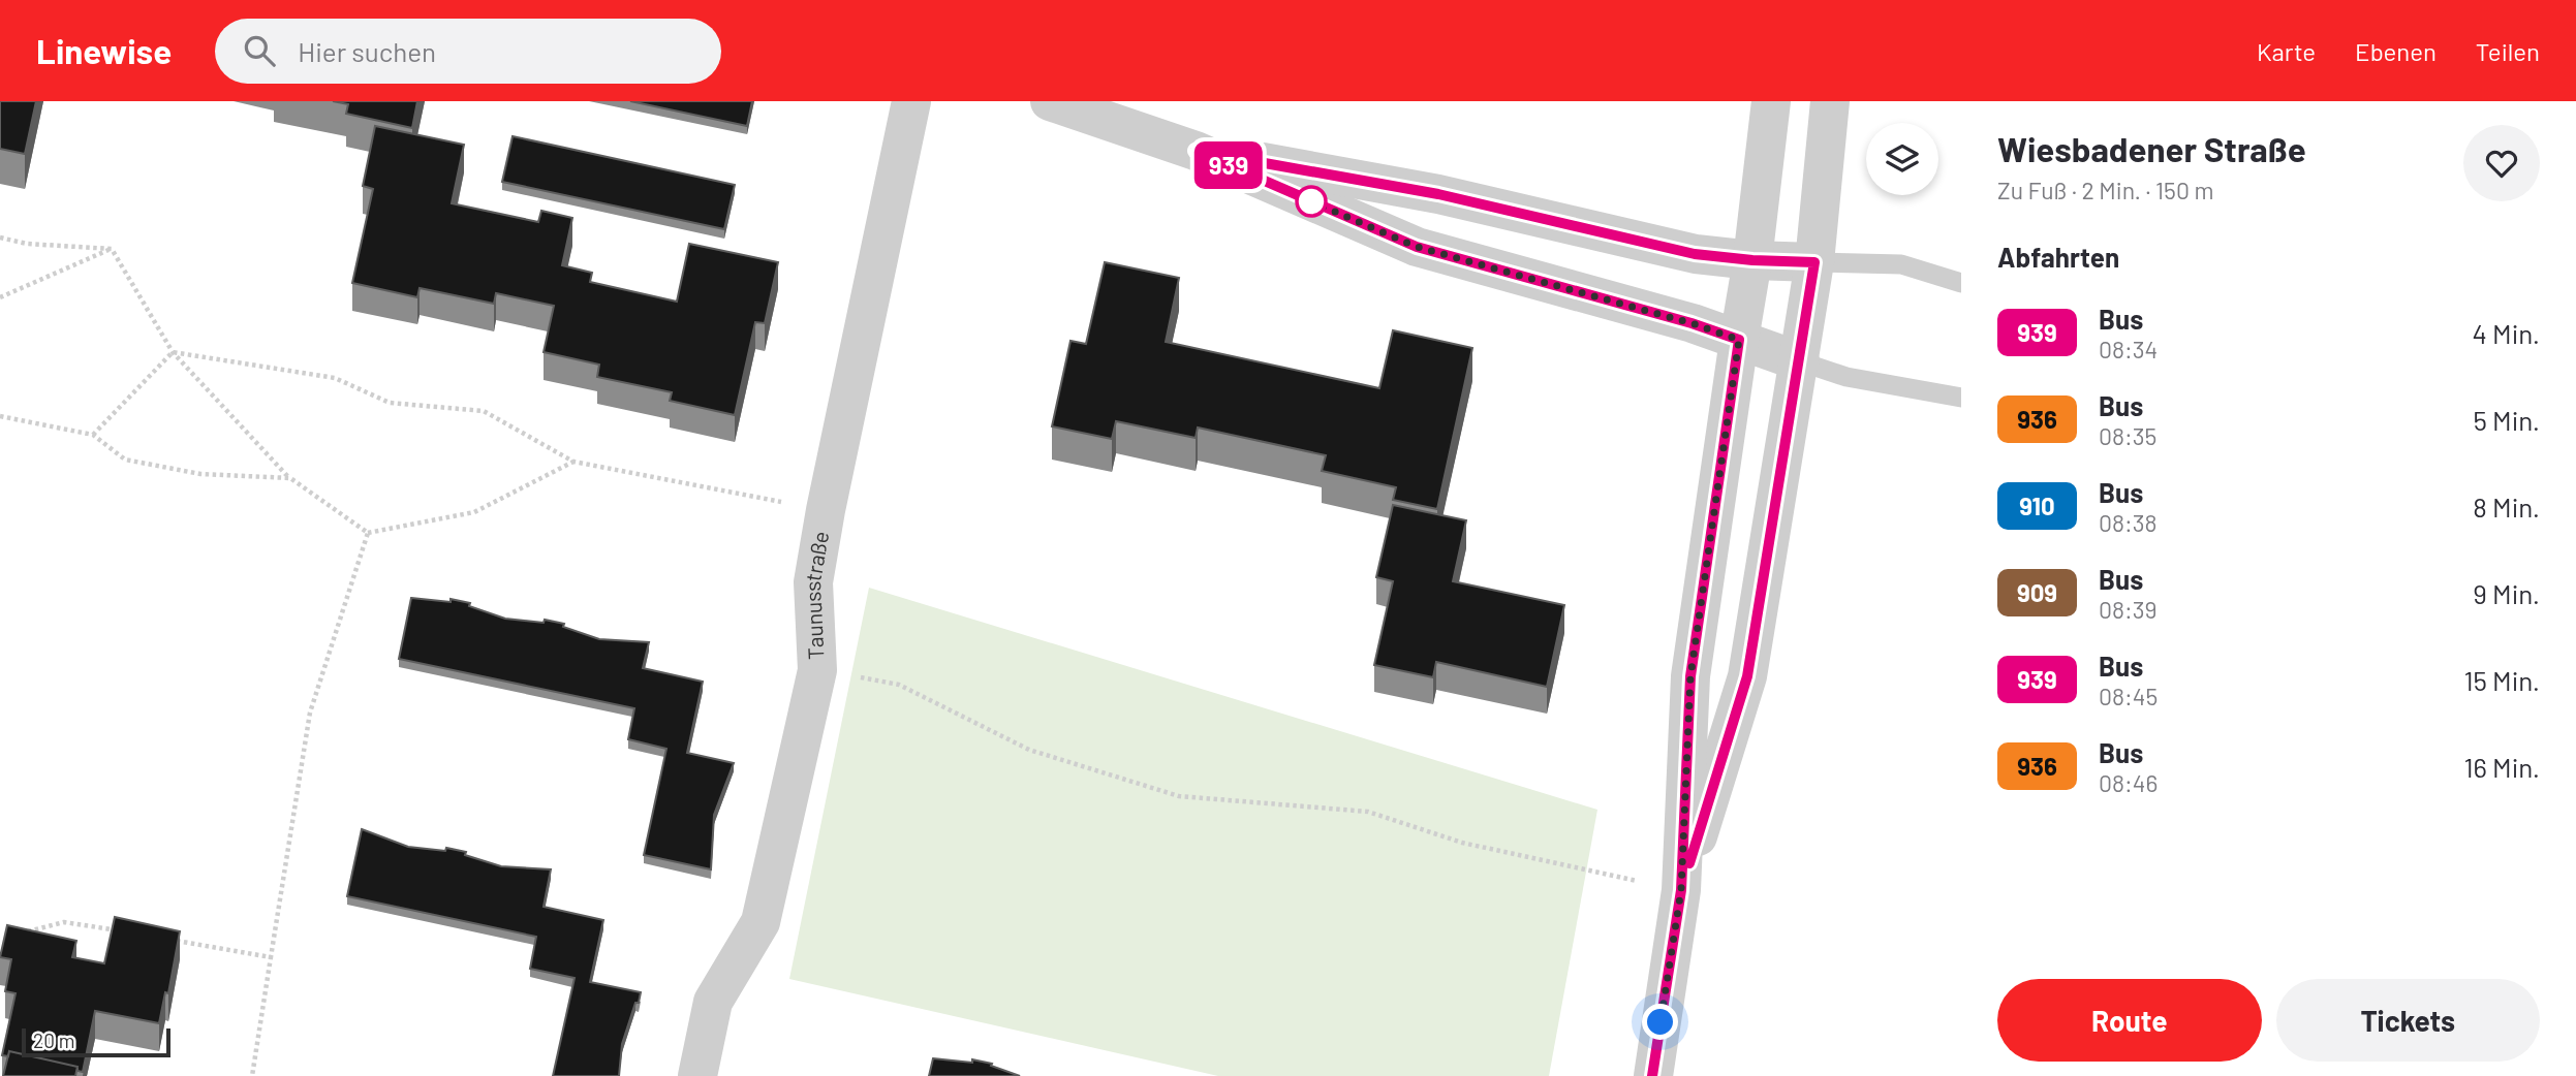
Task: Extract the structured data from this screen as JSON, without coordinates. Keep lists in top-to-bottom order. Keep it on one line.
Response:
{"streets":{"street":["Taunusstraße"]},"lines":["bus line 939"],"scale_bar":"20 m","page":{"header":"Linewise","search":"Hier suchen","nav":["Karte","Ebenen","Teilen"],"on_map":"939","heading":[["Wiesbadener Straße","Zu Fuß · 2 Min. · 150 m"],"Abfahrten"],"list":[{"mark":"939","name":"Bus","note":"08:34","value":"4 Min."},{"mark":"936","name":"Bus","note":"08:35","value":"5 Min."},{"mark":"910","name":"Bus","note":"08:38","value":"8 Min."},{"mark":"909","name":"Bus","note":"08:39","value":"9 Min."},{"mark":"939","name":"Bus","note":"08:45","value":"15 Min."},{"mark":"936","name":"Bus","note":"08:46","value":"16 Min."}],"buttons":["Route","Tickets"],"scale":"20 m"}}
